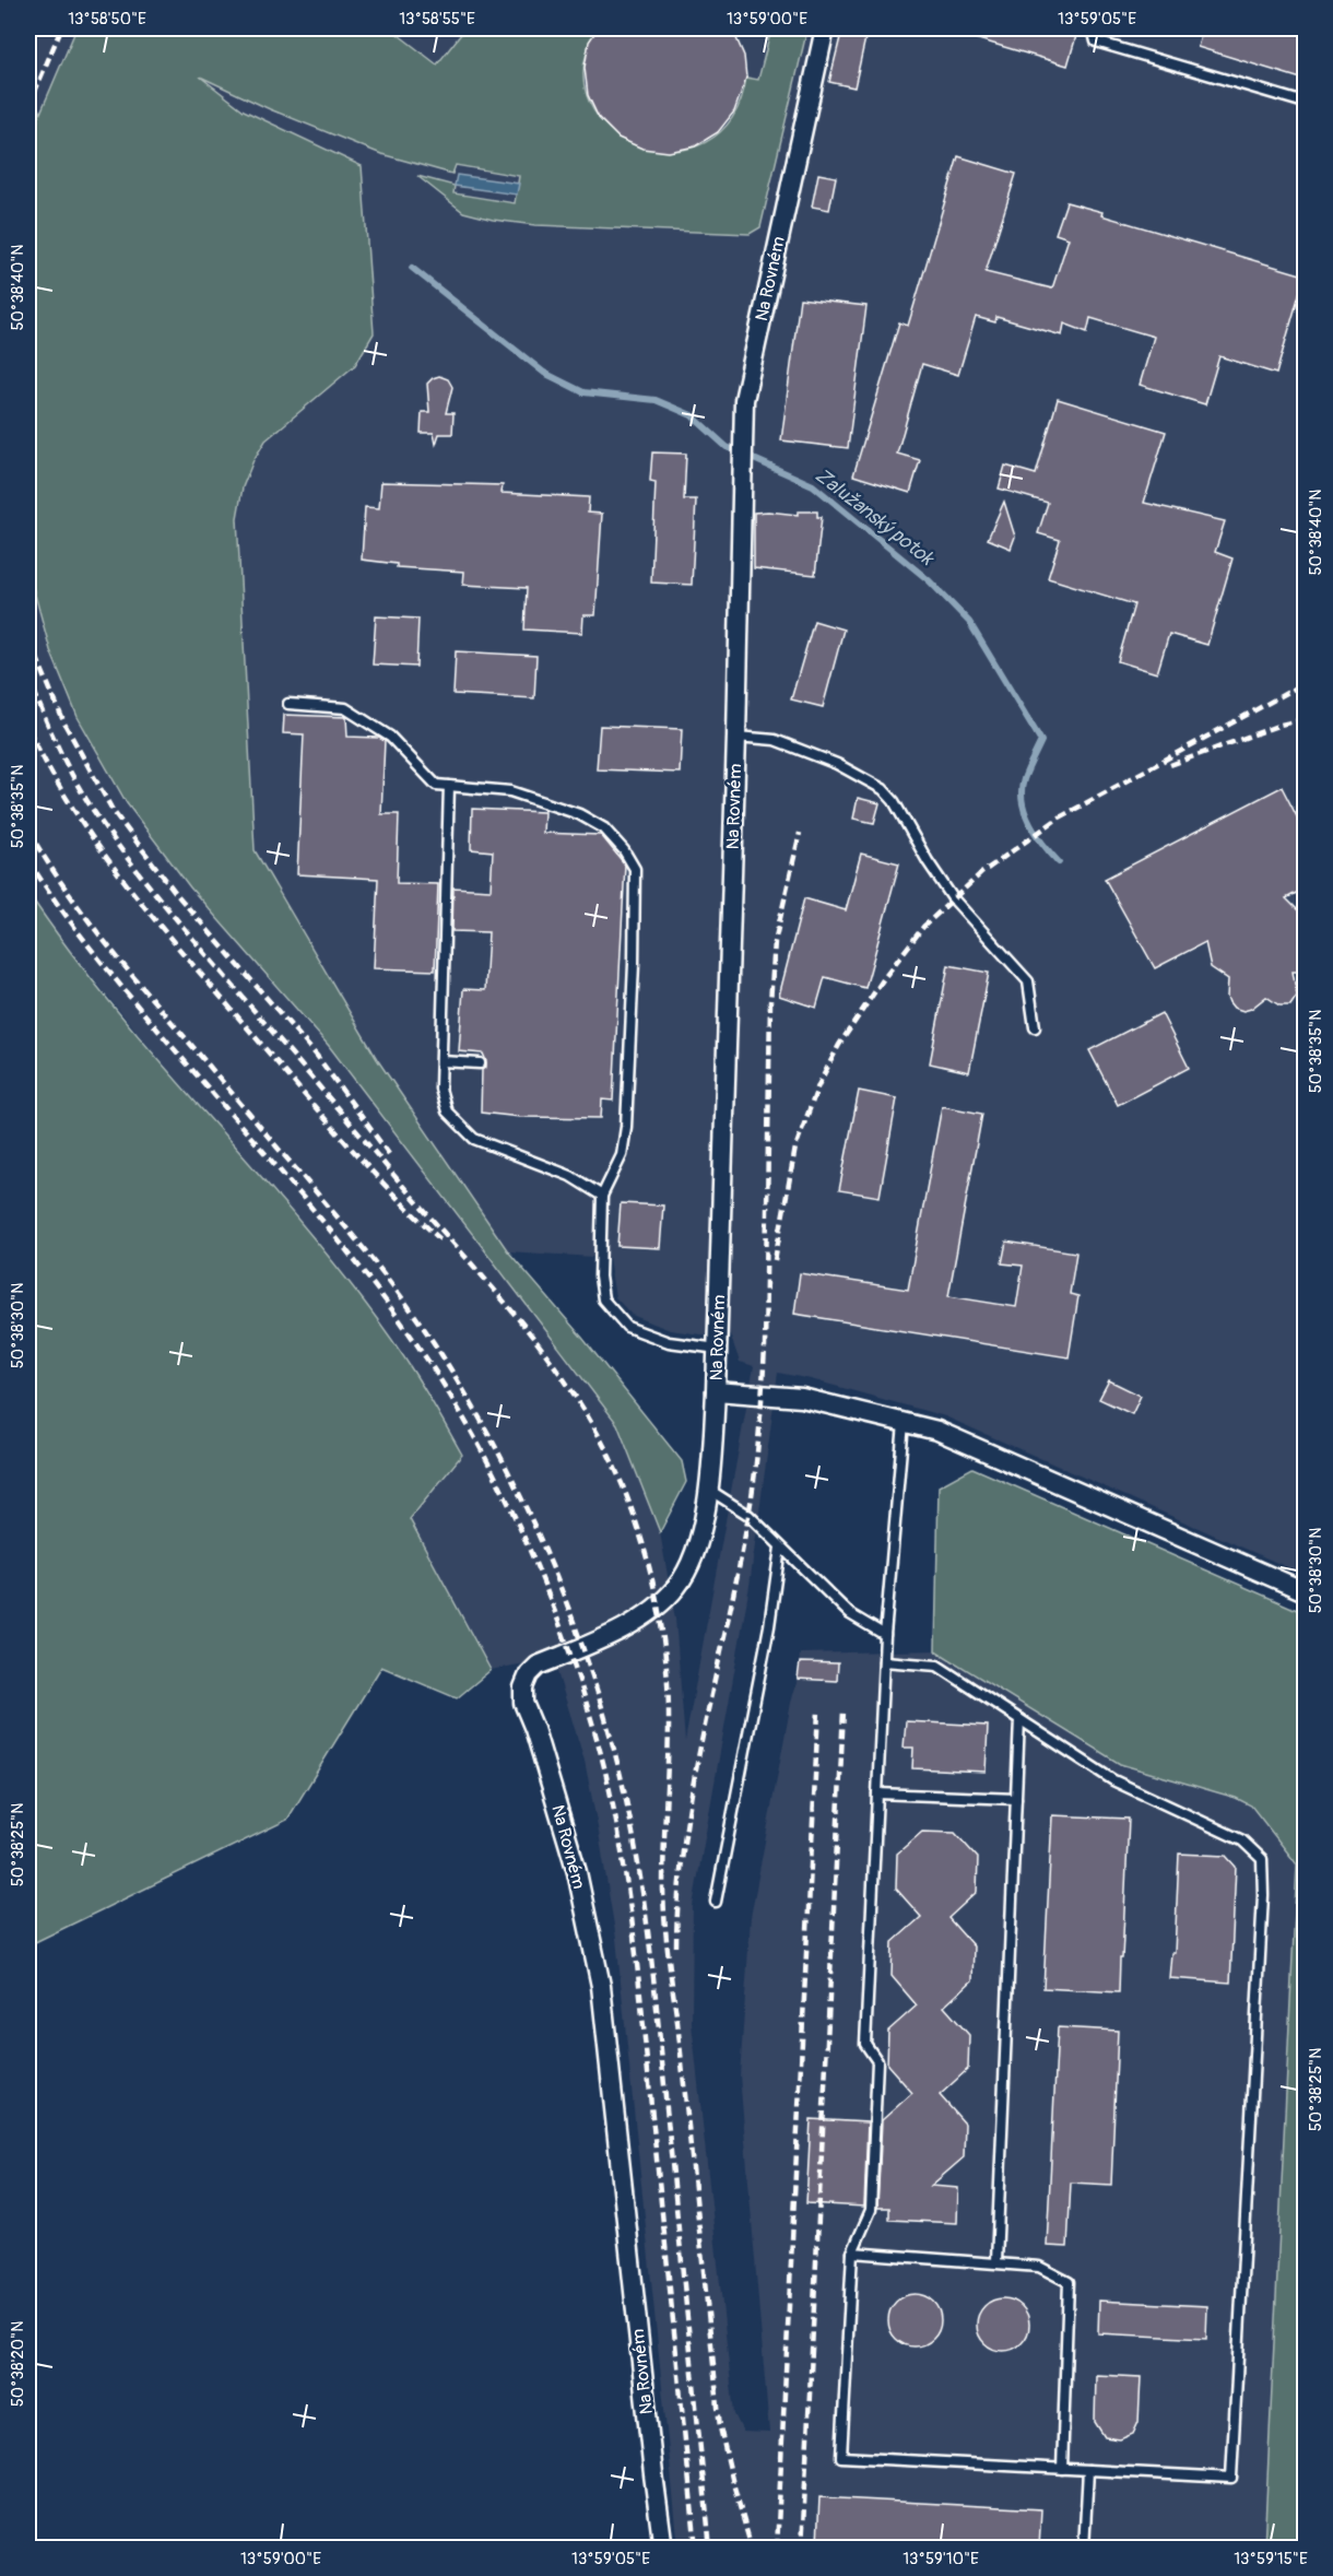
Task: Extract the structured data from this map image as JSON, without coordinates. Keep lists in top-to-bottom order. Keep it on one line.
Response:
{"streets":{"street":["Na Rovném"]},"water":["Zalužanský potok"],"coordinates":["13°58'50\"E","13°58'55\"E","13°59'00\"E","13°59'05\"E","50°38'40\"N","50°38'35\"N","50°38'30\"N","50°38'25\"N","50°38'20\"N","13°59'10\"E","13°59'15\"E"]}
